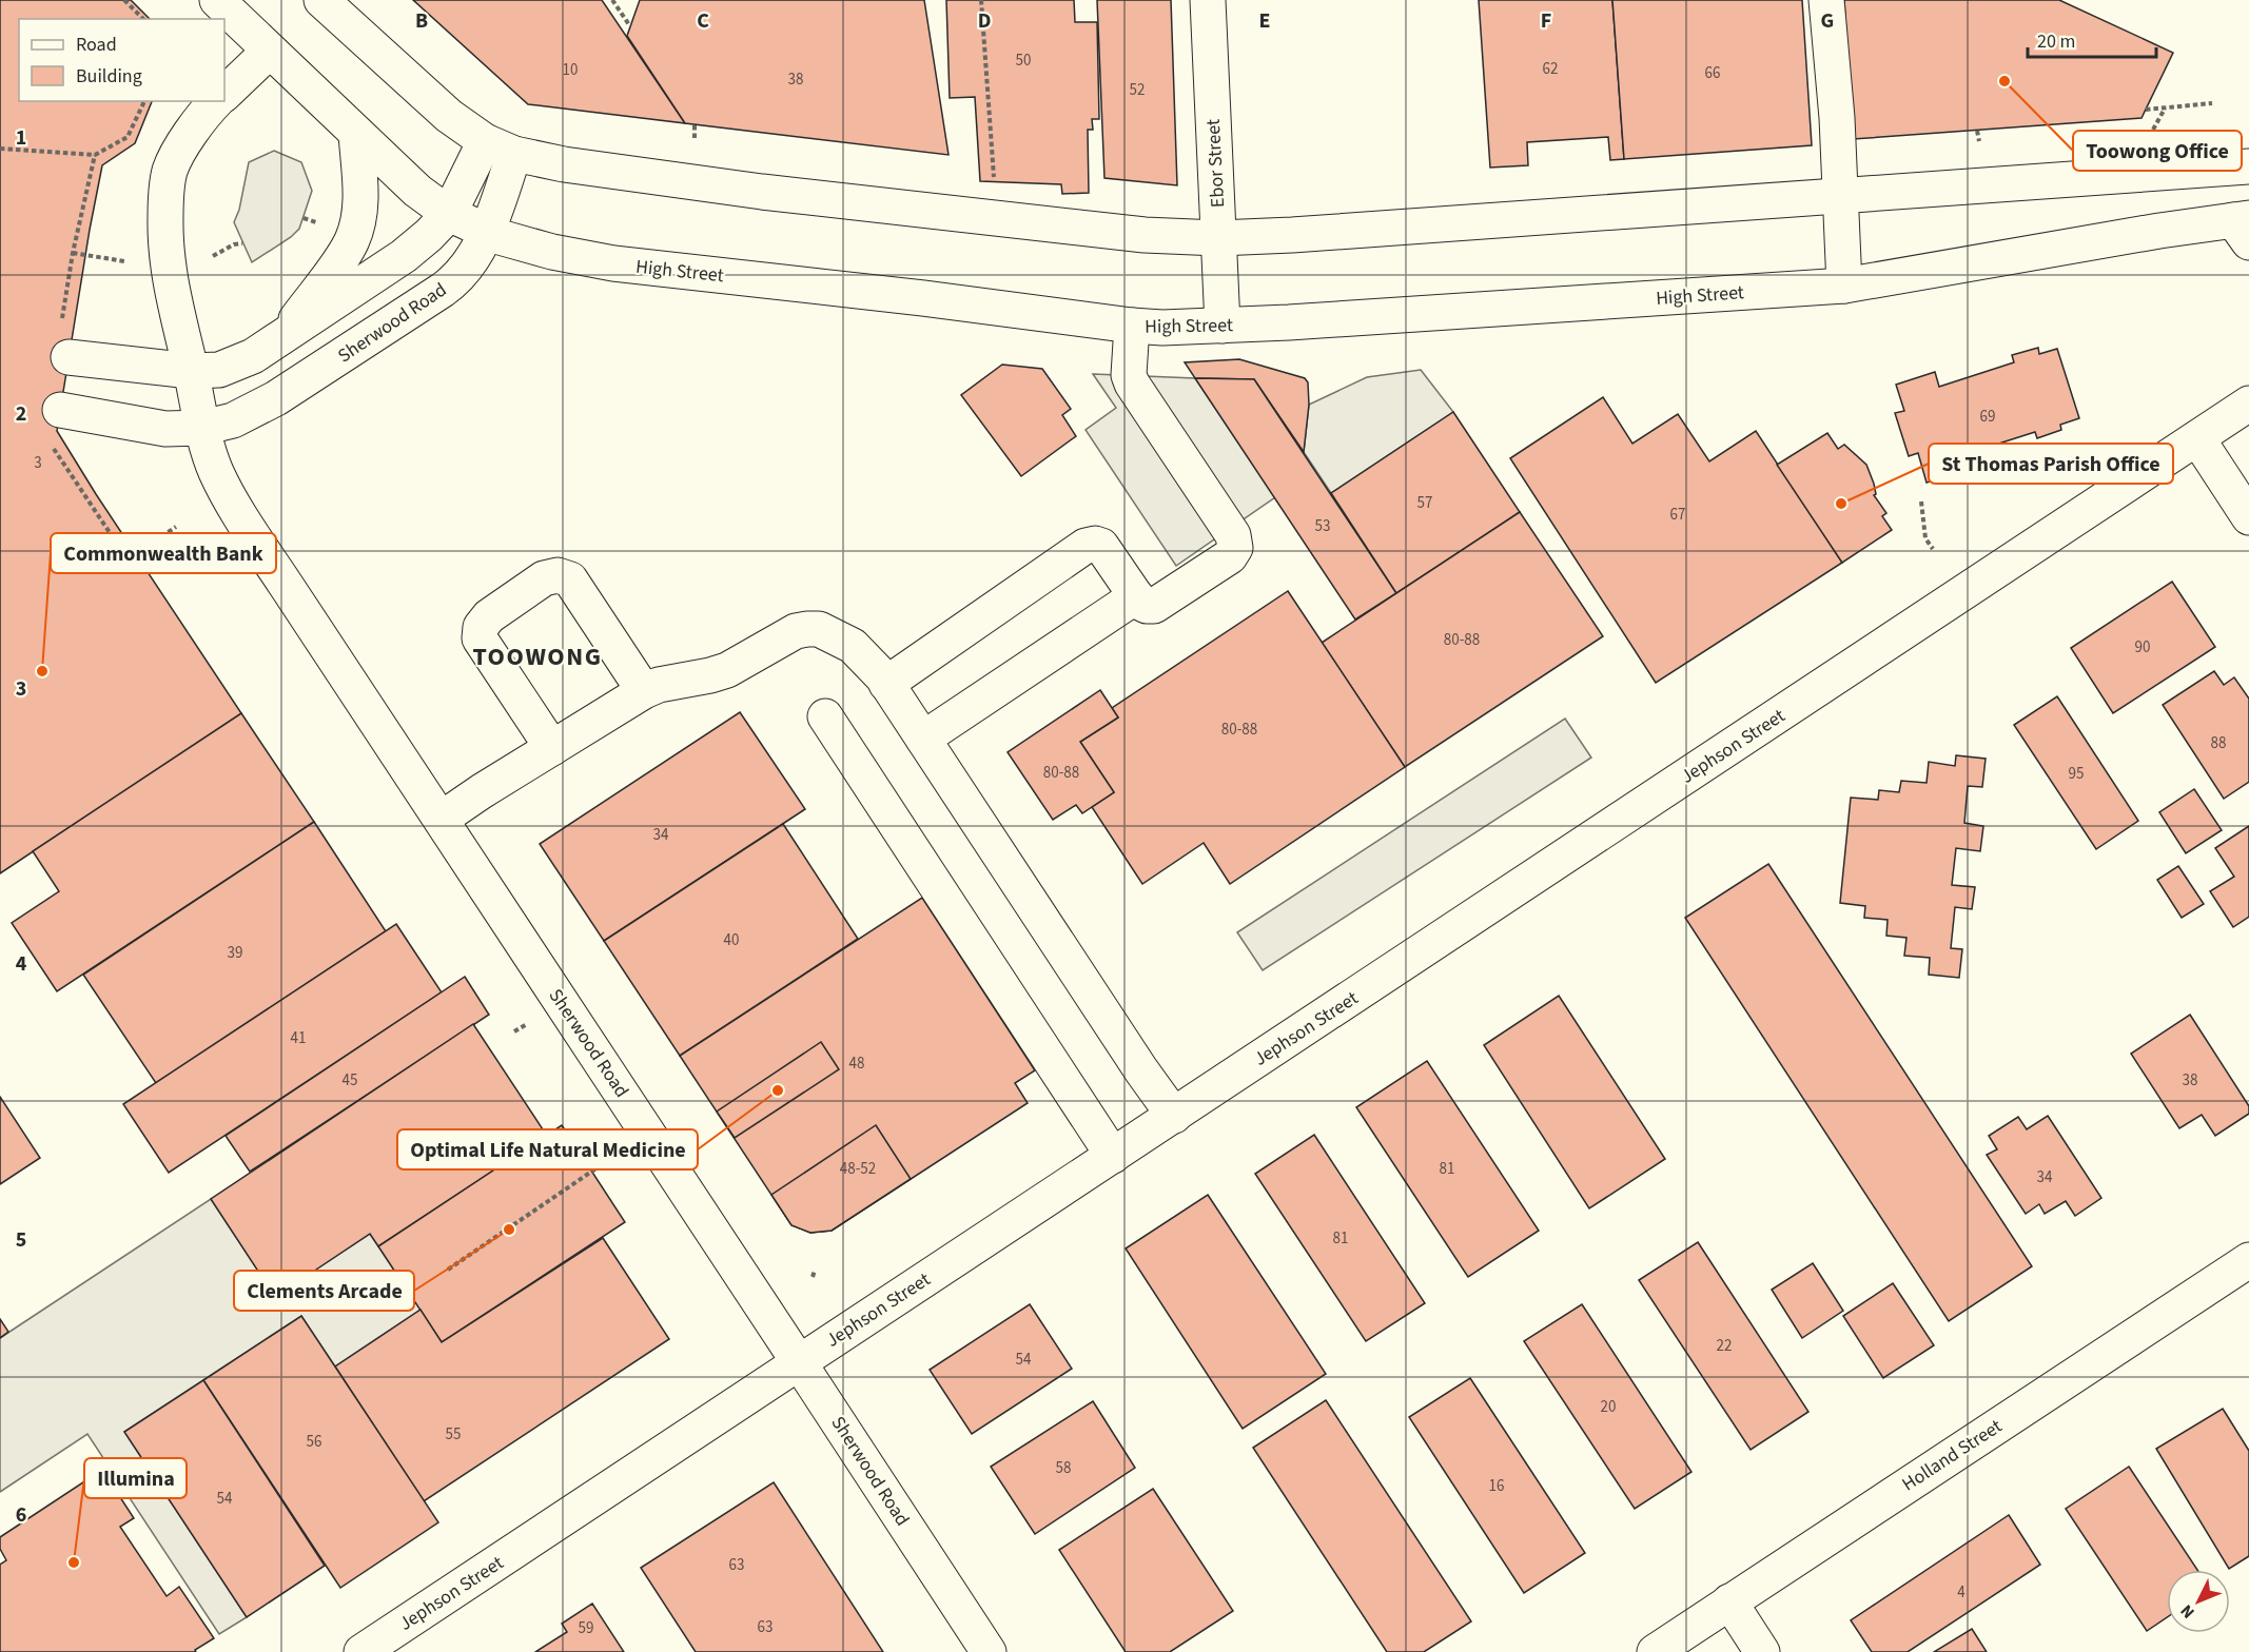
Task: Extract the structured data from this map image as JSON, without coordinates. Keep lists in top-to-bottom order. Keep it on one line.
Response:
{"streets":{"main road":["Ebor Street","High Street","Sherwood Road","Jephson Street","Holland Street"]},"crossings":[["Ebor Street","High Street"],["High Street","Sherwood Road"],["Sherwood Road","Jephson Street"]],"districts":["TOOWONG"],"places":["Toowong Office","St Thomas Parish Office","Commonwealth Bank","Optimal Life Natural Medicine","Clements Arcade","Illumina"],"house_numbers":["50","62","10","66","38","52","69","3","57","67","53","80-88","90","80-88","88","80-88","95","34","40","39","41","48","45","38","48-52","81","34","81","22","54","20","55","56","58","16","54","63","4","63","59"],"legend":["Road","Building"],"scale_bar":"20 m","north":"bottom left","grid":{"columns":["B","C","D","E","F","G"],"rows":["1","2","3","4","5","6"]}}
